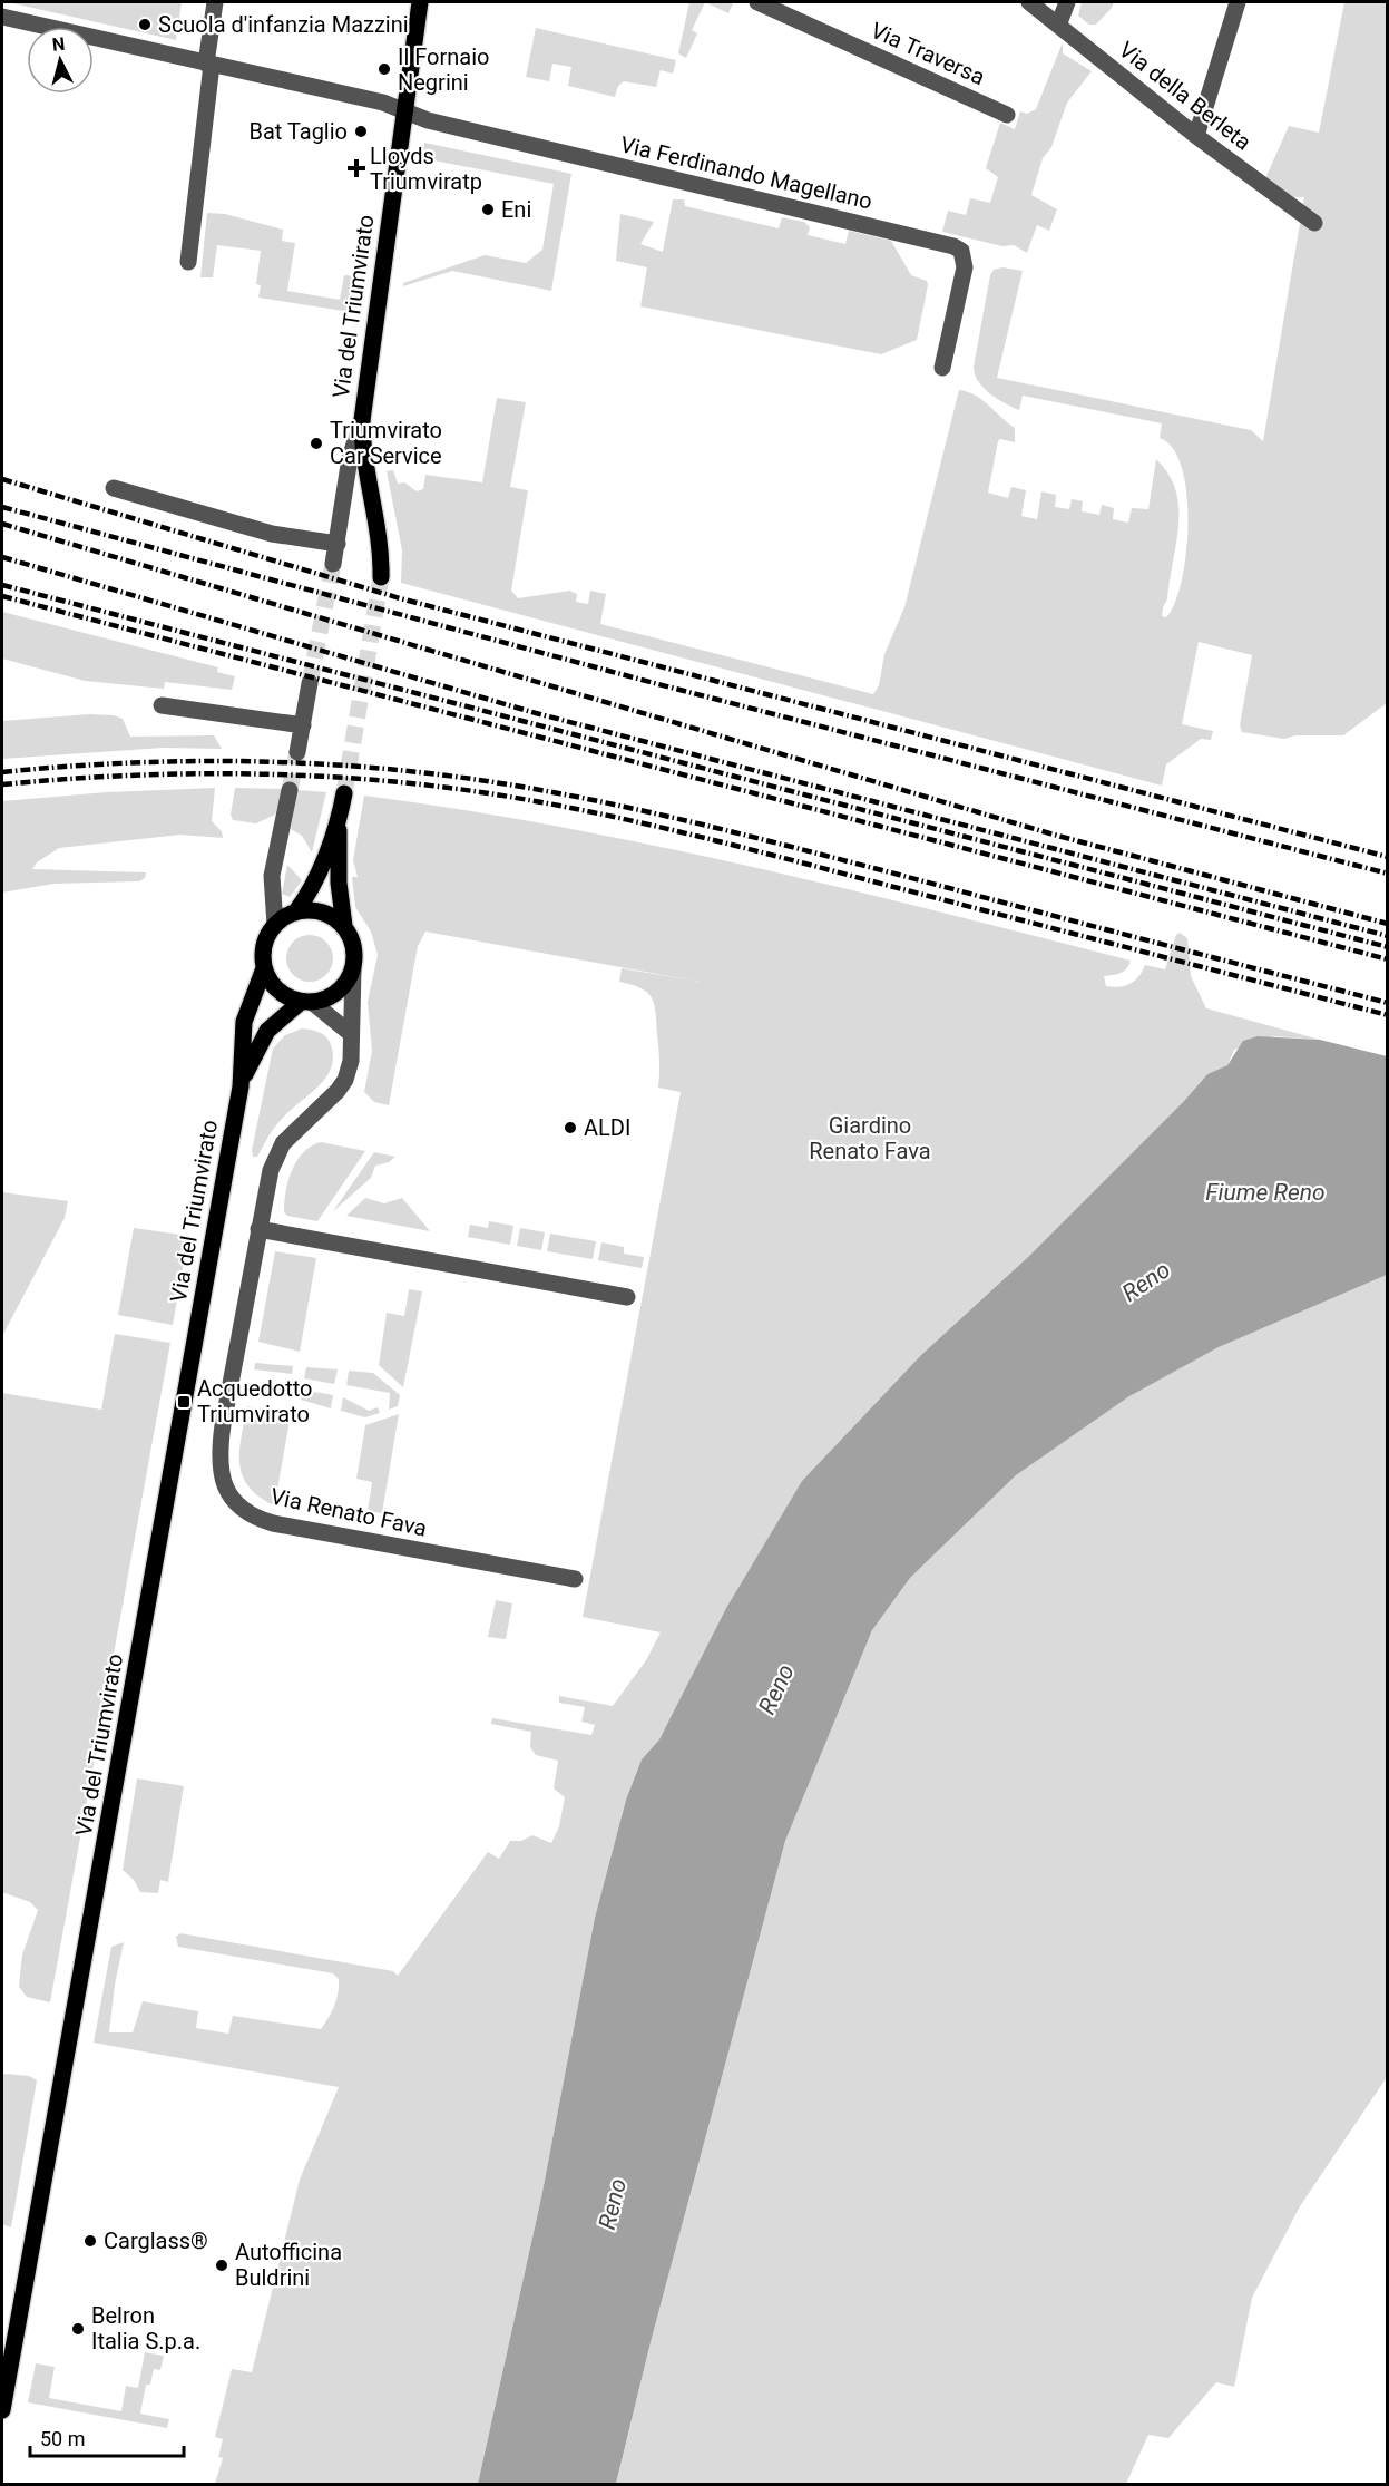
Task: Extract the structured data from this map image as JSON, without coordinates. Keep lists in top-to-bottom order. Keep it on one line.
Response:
{"streets":{"main road":["Via del Triumvirato"],"street":["Via Traversa","Via della Berleta","Via Ferdinando Magellano","Via Renato Fava"]},"crossings":[["Via Ferdinando Magellano","Via del Triumvirato"],["Via del Triumvirato","Via Renato Fava"]],"water":["Fiume Reno","Reno"],"parks":["Giardino Renato Fava"],"places":{"other":["Scuola d'infanzia Mazzini","Il Fornaio Negrini","Bat Taglio","Eni","Triumvirato Car Service","ALDI","Carglass®","Autofficina Buldrini","Belron Italia S.p.a."],"health":["Lloyds Triumviratp"],"transit":["Acquedotto Triumvirato"]},"scale_bar":"50 m","north":"top"}
